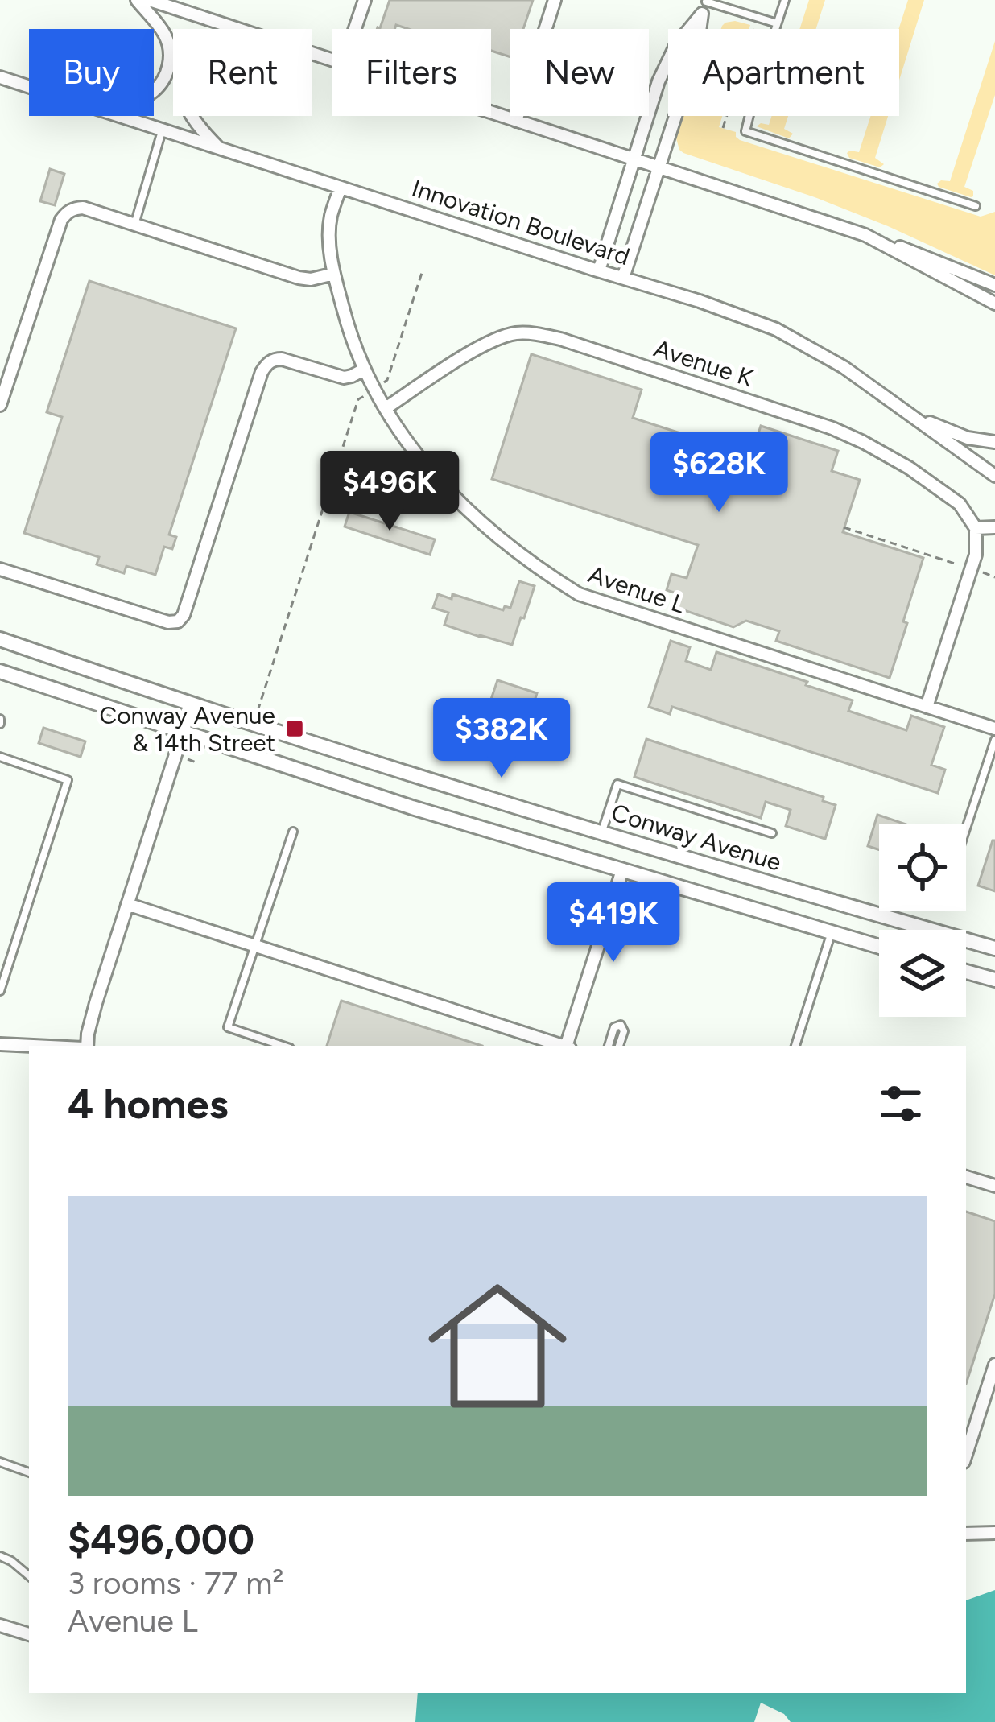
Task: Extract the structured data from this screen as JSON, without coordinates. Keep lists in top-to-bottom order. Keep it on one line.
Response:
{"streets":{"street":["Innovation Boulevard","Avenue K","Avenue L","Conway Avenue"]},"crossings":[["Innovation Boulevard","Avenue L"],["Avenue K","Avenue L"]],"places":{"transit":["Conway Avenue & 14th Street"]},"page":{"chip":["Buy","Rent","Filters","New","Apartment"],"price":["$628K","$496K","$382K","$419K"],"heading":"4 homes","list":[{"name":"$496,000","note":"3 rooms · 77 m² · Avenue L"}]}}
